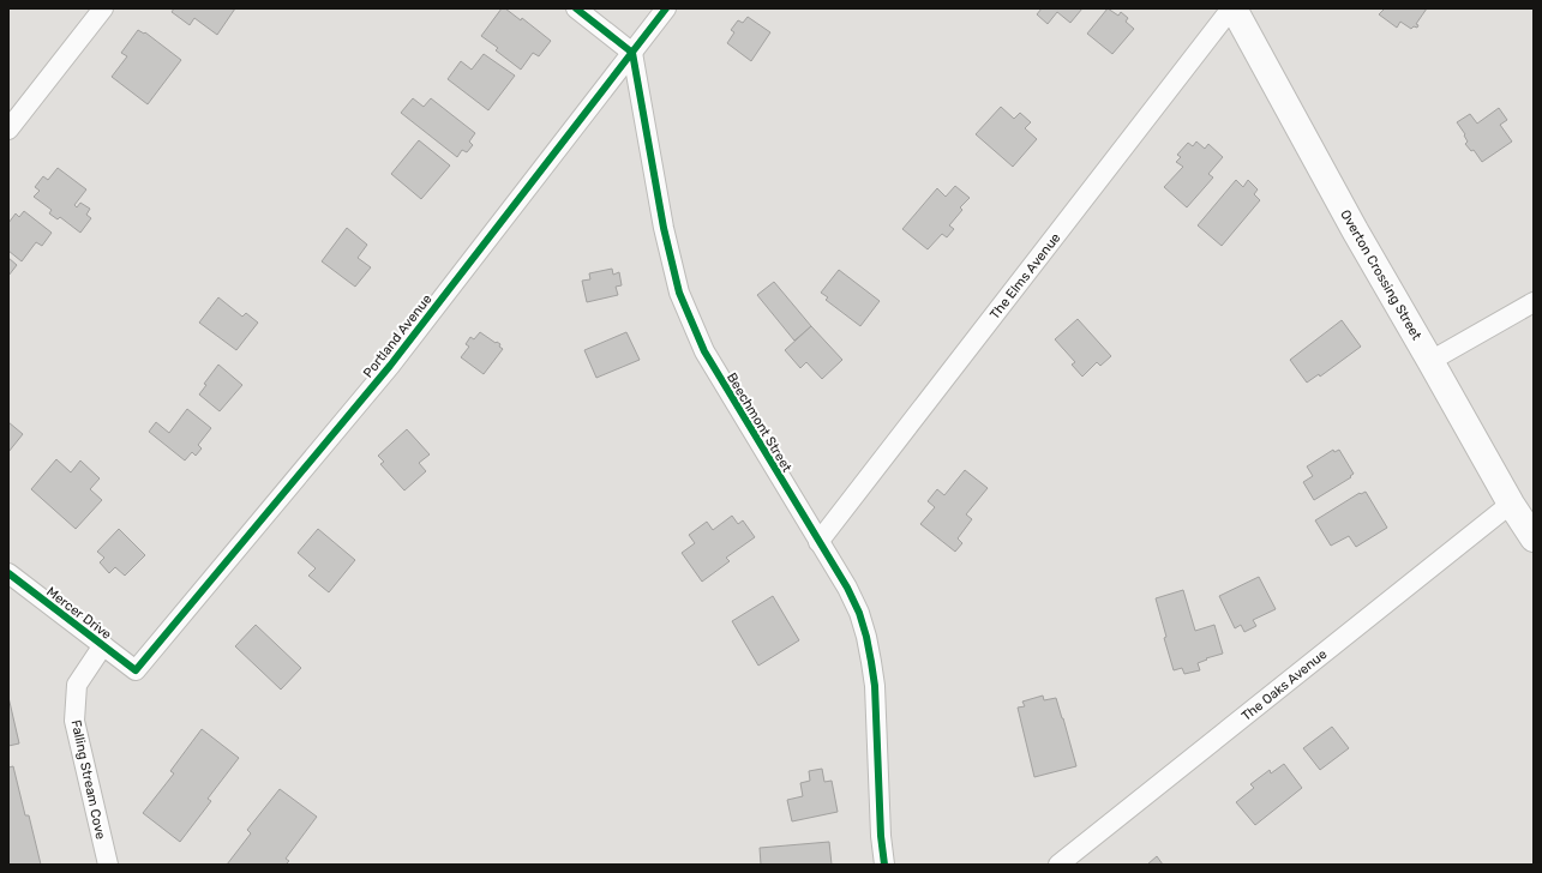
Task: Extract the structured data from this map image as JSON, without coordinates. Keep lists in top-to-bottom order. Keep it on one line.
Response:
{"streets":{"main road":["Overton Crossing Street"],"street":["The Elms Avenue","Portland Avenue","Beechmont Street","Mercer Drive","The Oaks Avenue","Falling Stream Cove"]},"crossings":[["Overton Crossing Street","The Elms Avenue"],["Overton Crossing Street","The Oaks Avenue"],["The Elms Avenue","Beechmont Street"],["Portland Avenue","Beechmont Street"],["Portland Avenue","Mercer Drive"],["Mercer Drive","Falling Stream Cove"]]}
